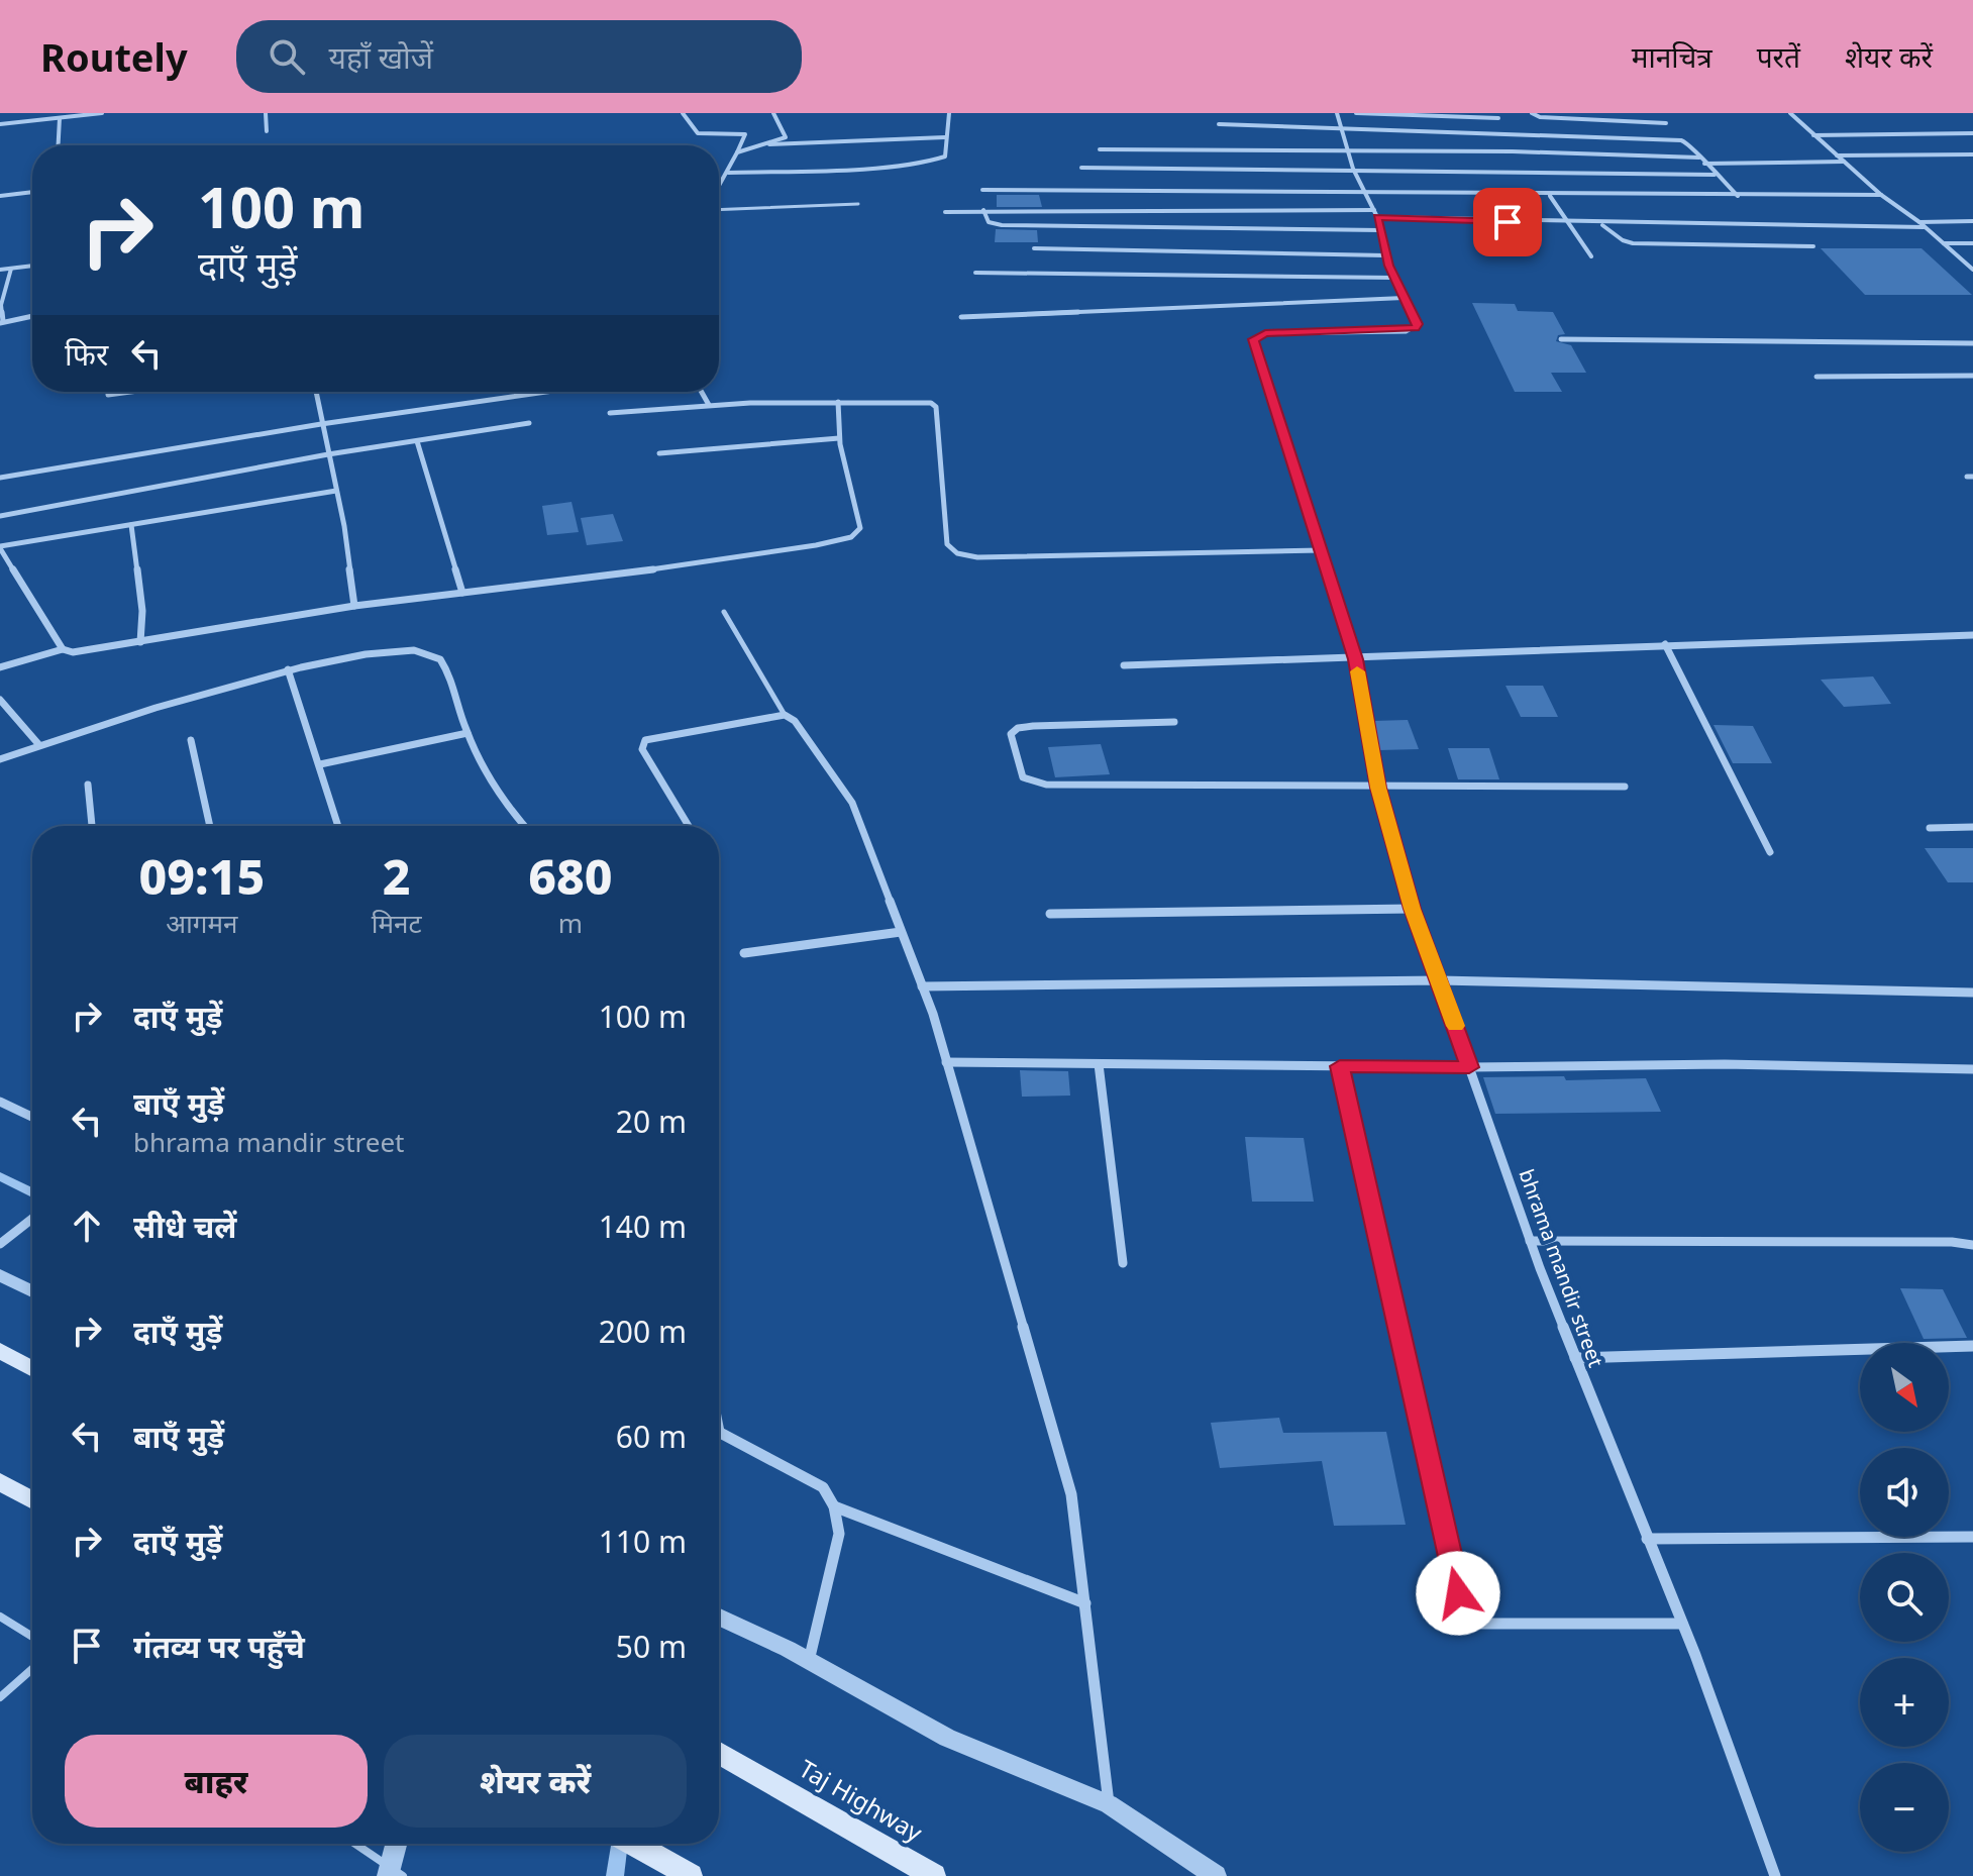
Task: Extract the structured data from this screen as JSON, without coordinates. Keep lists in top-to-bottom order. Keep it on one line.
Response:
{"streets":{"main road":["Taj Highway"],"street":["bhrama mandir street"]},"north":"bottom right","page":{"header":"Routely","search":"यहाँ खोजें","nav":["मानचित्र","परतें","शेयर करें"],"turn":["100 m","दाएँ मुड़ें"],"then":"फिर","eta":["09:15","आगमन","2","मिनट","680","m"],"list":[{"name":"दाएँ मुड़ें","value":"100 m"},{"name":"बाएँ मुड़ें","note":"bhrama mandir street","value":"20 m"},{"name":"सीधे चलें","value":"140 m"},{"name":"दाएँ मुड़ें","value":"200 m"},{"name":"बाएँ मुड़ें","value":"60 m"},{"name":"दाएँ मुड़ें","value":"110 m"},{"name":"गंतव्य पर पहुँचे","value":"50 m"}],"map_buttons":["+","−"],"buttons":["बाहर","शेयर करें"]}}
